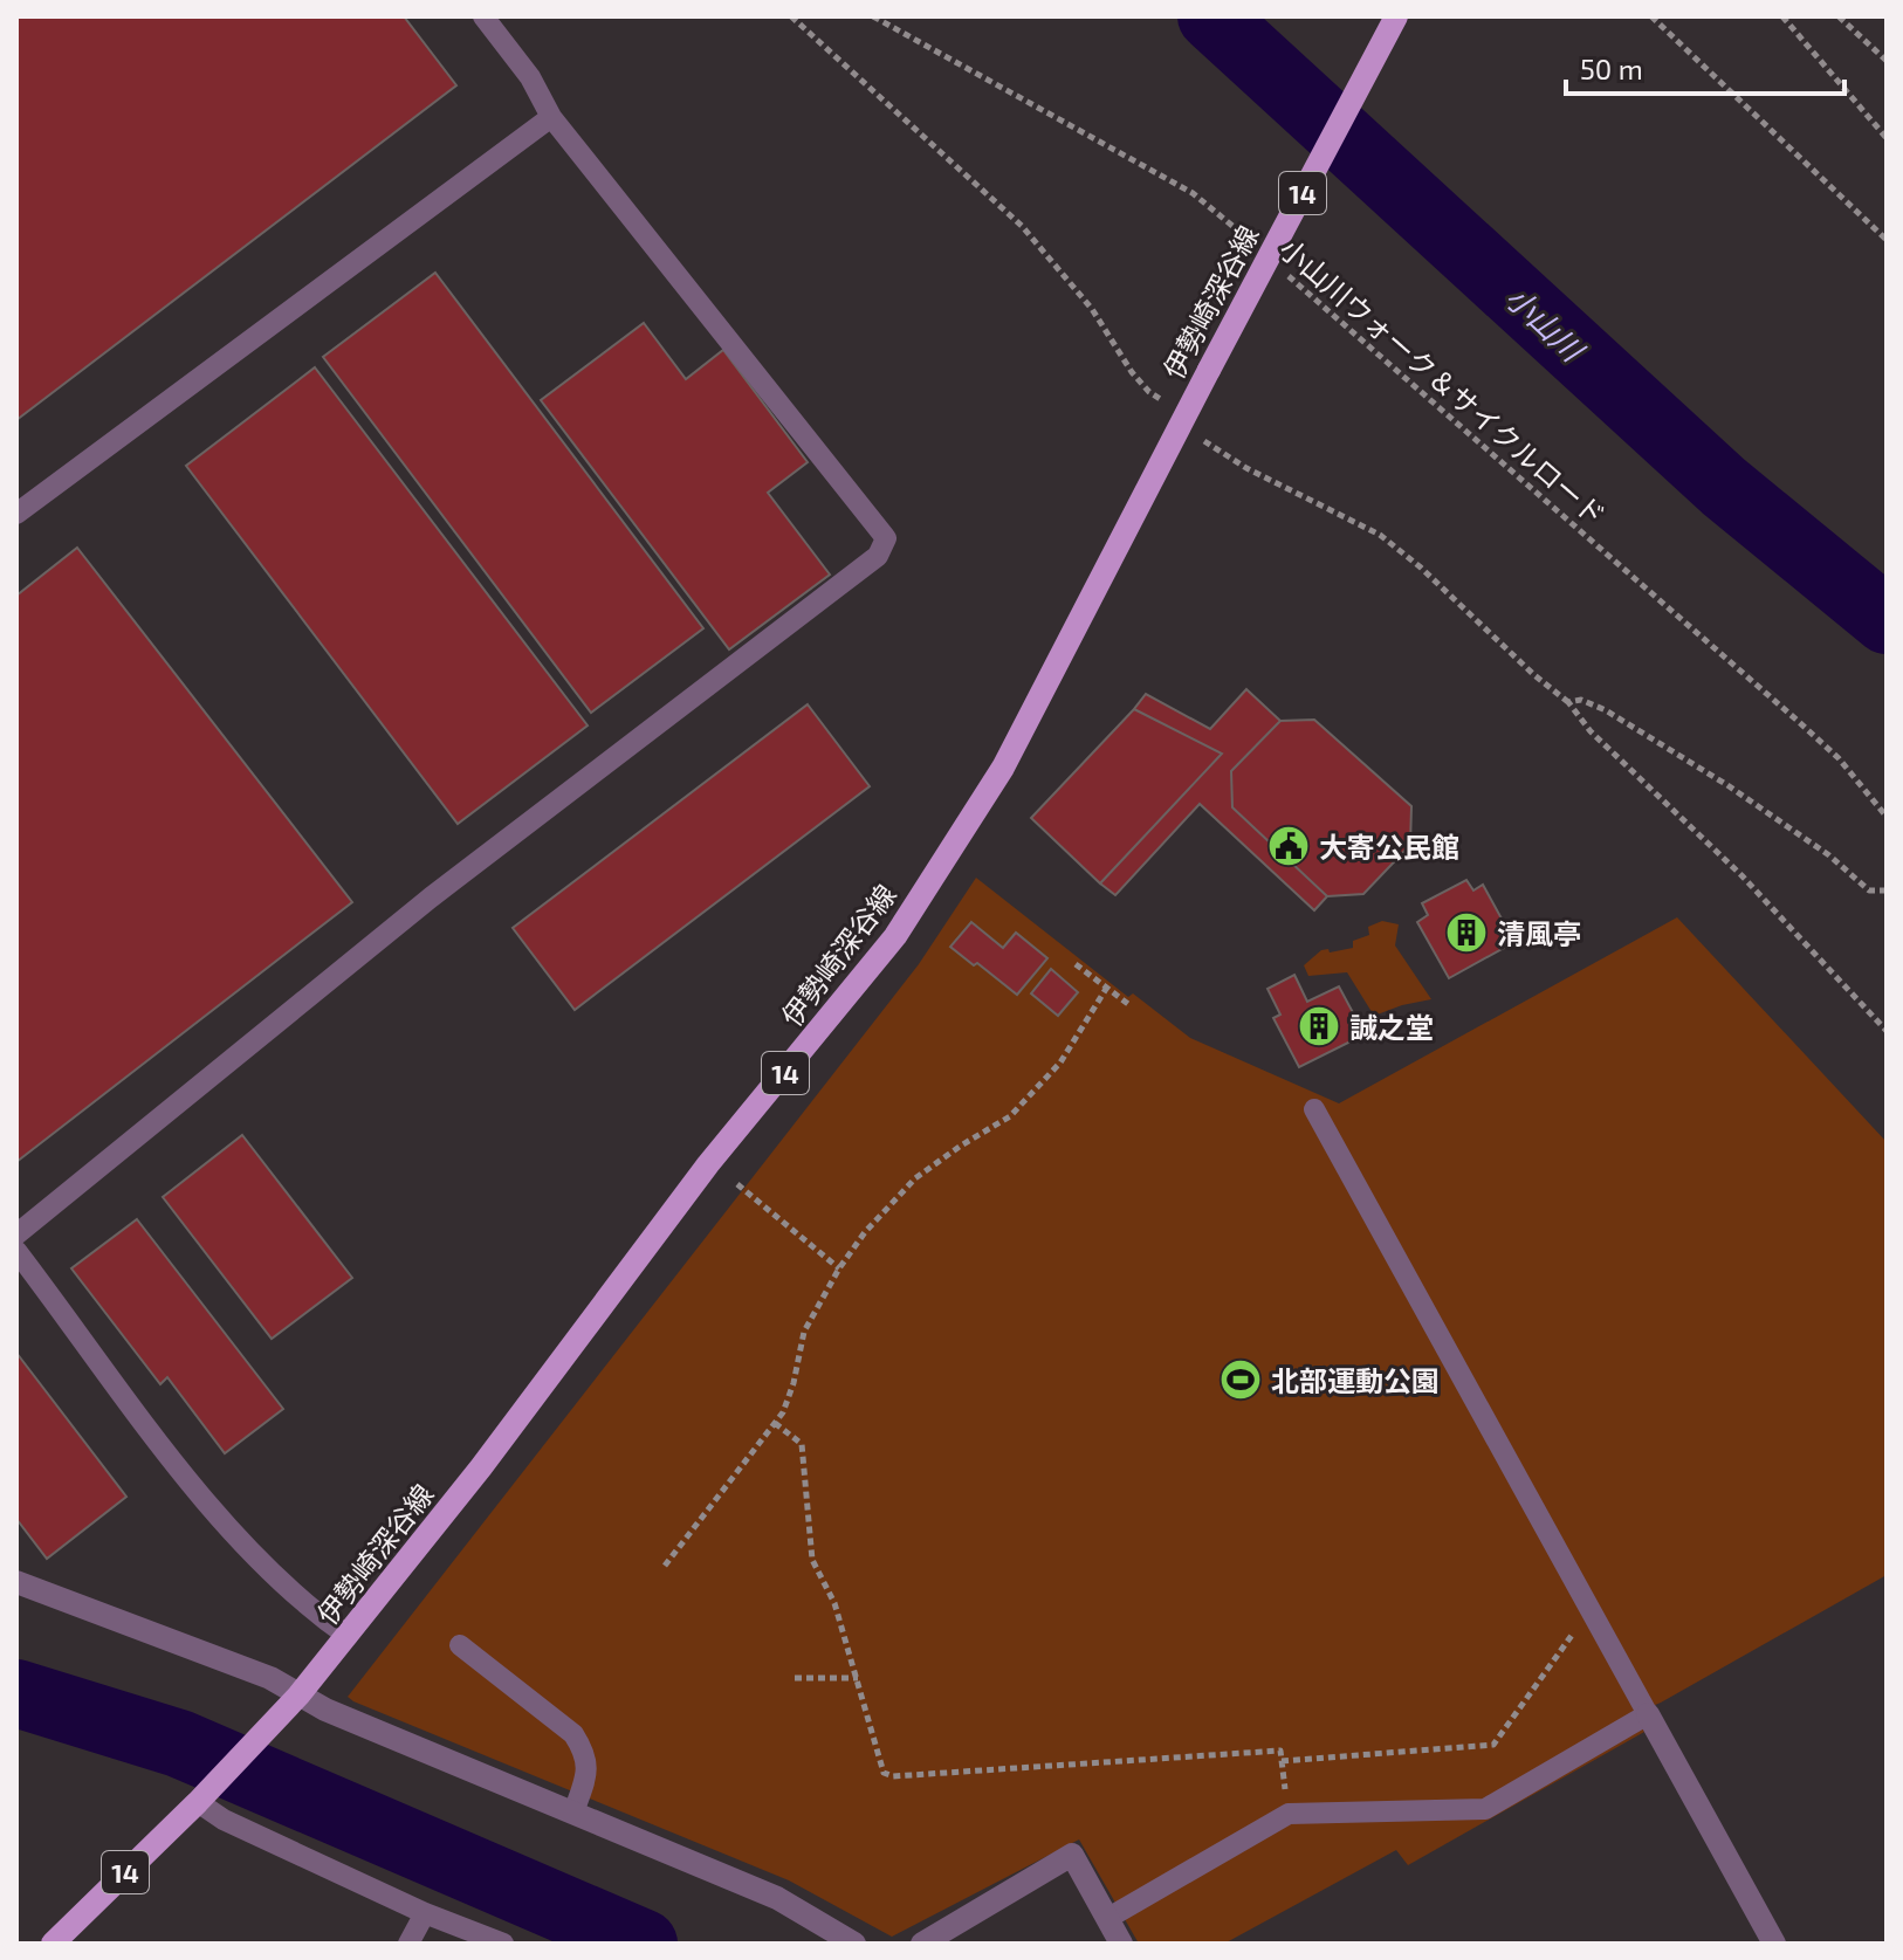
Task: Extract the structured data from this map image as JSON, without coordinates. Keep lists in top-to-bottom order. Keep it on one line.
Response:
{"streets":{"main road":["14","伊勢崎深谷線"],"path":["小山川ウォーク＆サイクルロード"]},"water":["小山川"],"places":{"public building":["大寄公民館"],"building":["清風亭","誠之堂"],"sports":["北部運動公園"]},"scale_bar":"50 m"}
